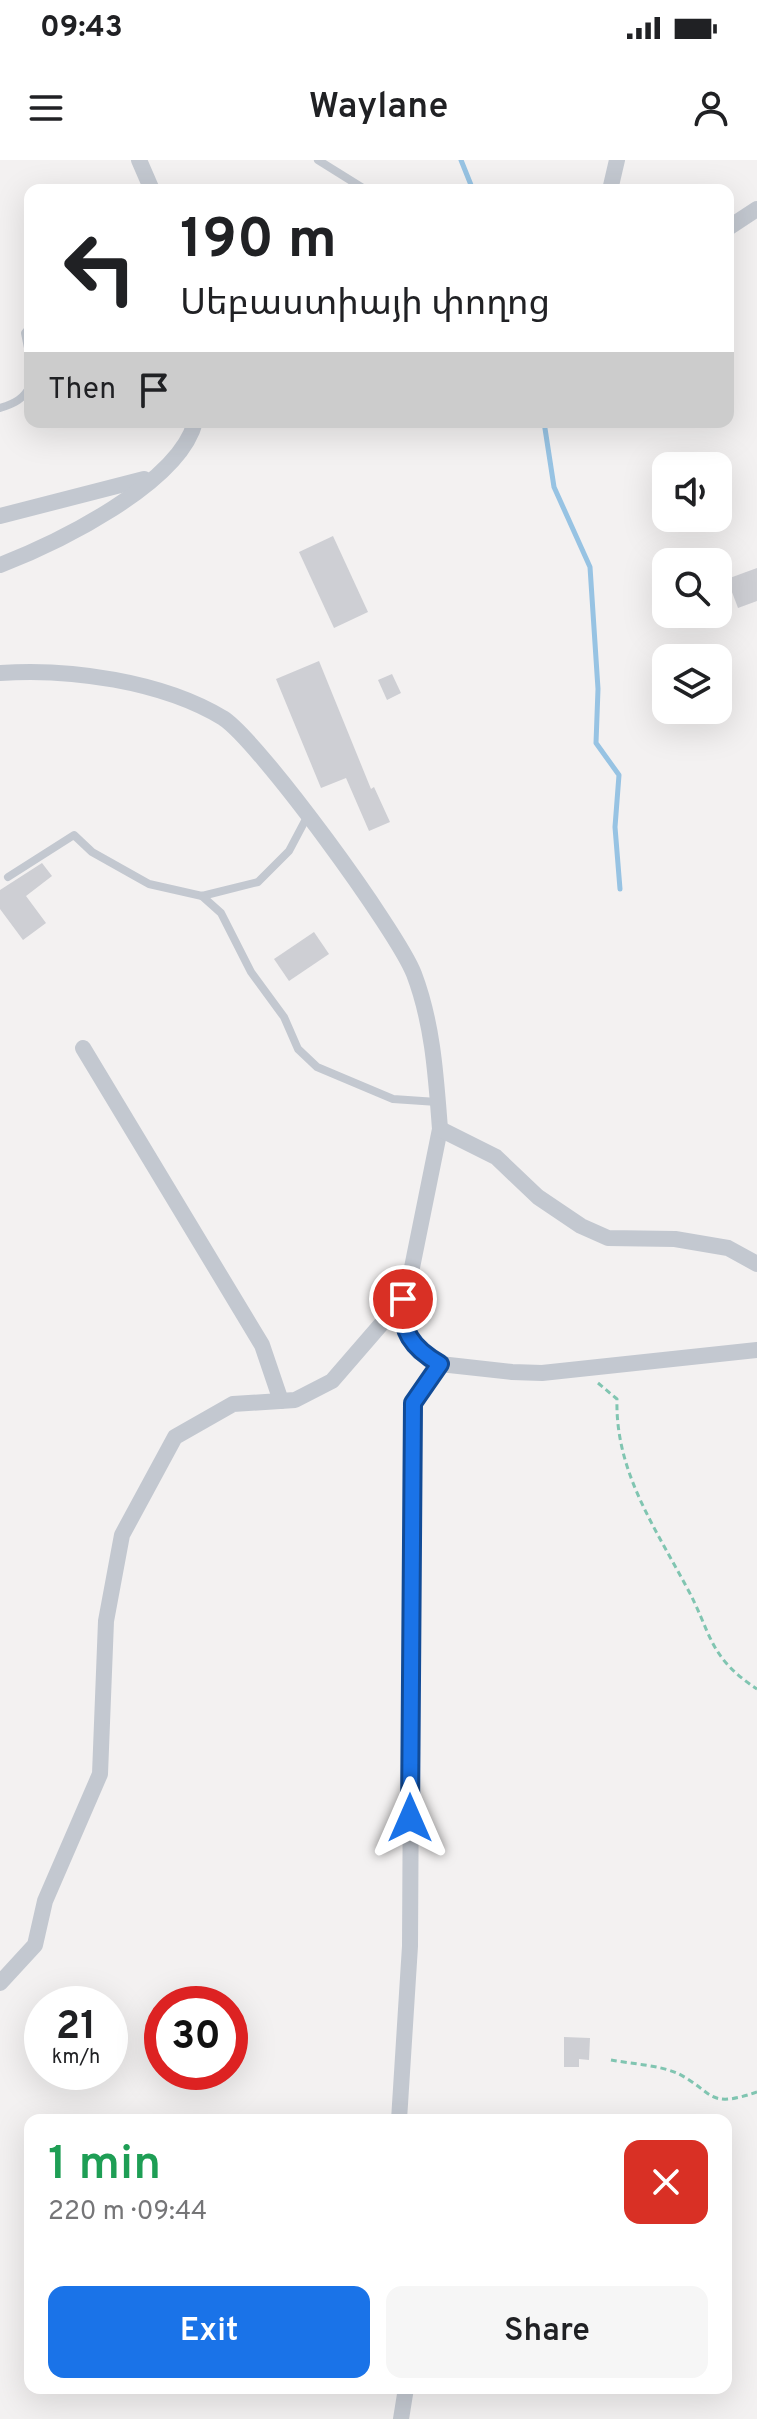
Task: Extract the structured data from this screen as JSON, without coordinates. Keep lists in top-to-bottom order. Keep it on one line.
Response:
{"page":{"status":"09:43","header":"Waylane","turn":["190 m","Սեբաստիայի փողոց"],"then":"Then","speed":"21 km/h","limit":"30","heading":["1 min","220 m · 09:44"],"buttons":["Exit","Share"]}}
